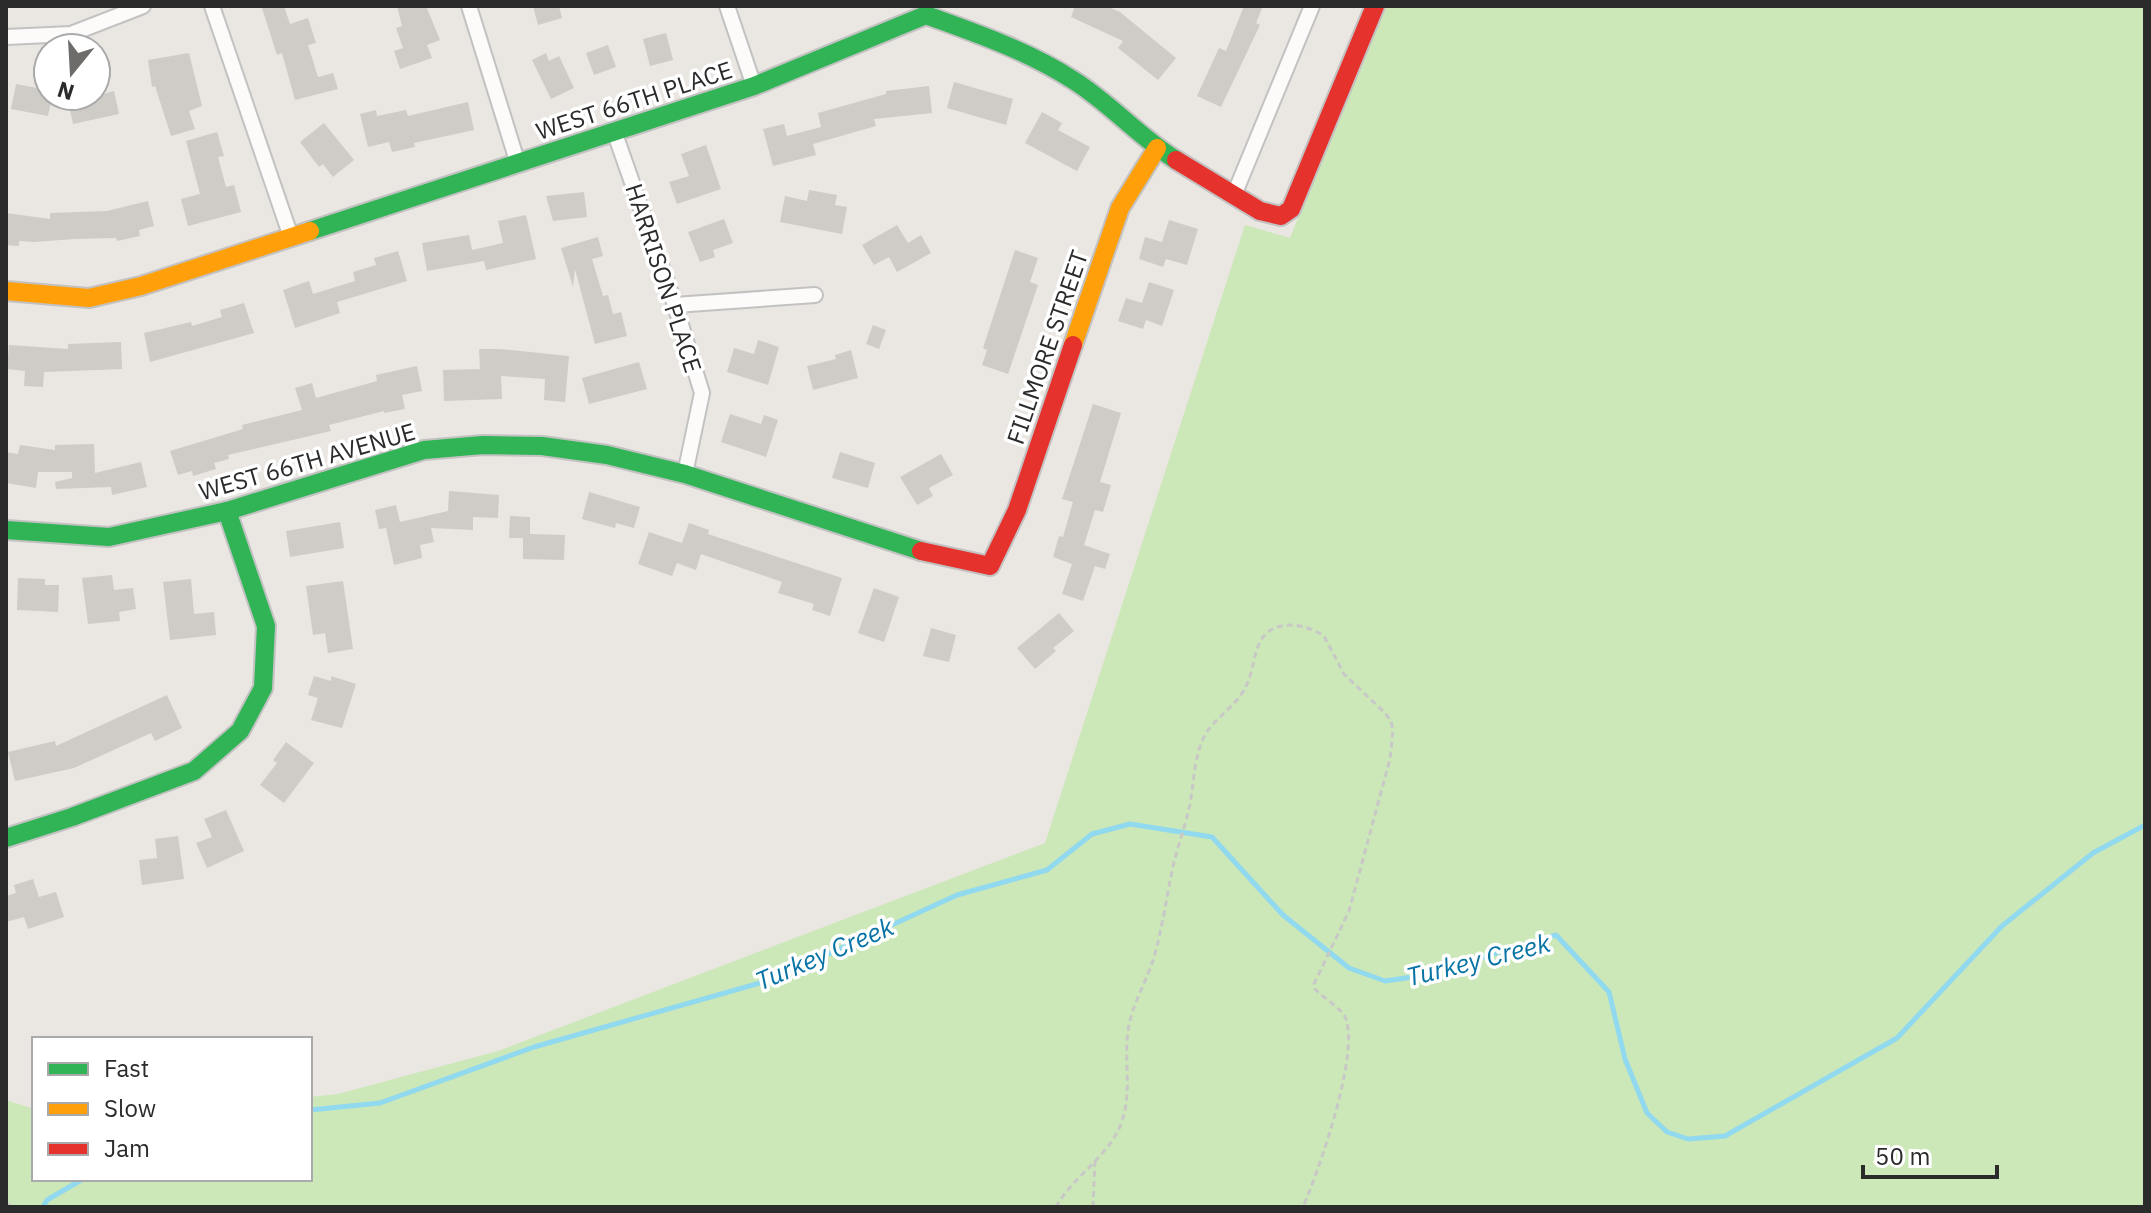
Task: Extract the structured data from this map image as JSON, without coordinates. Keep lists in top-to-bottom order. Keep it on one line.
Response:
{"streets":{"street":["WEST 66TH PLACE","HARRISON PLACE","FILLMORE STREET","WEST 66TH AVENUE"]},"crossings":[["WEST 66TH PLACE","HARRISON PLACE"],["WEST 66TH PLACE","FILLMORE STREET"],["HARRISON PLACE","WEST 66TH AVENUE"],["FILLMORE STREET","WEST 66TH AVENUE"]],"water":["Turkey Creek"],"legend":["Fast","Slow","Jam"],"scale_bar":"50 m","north":"bottom"}
